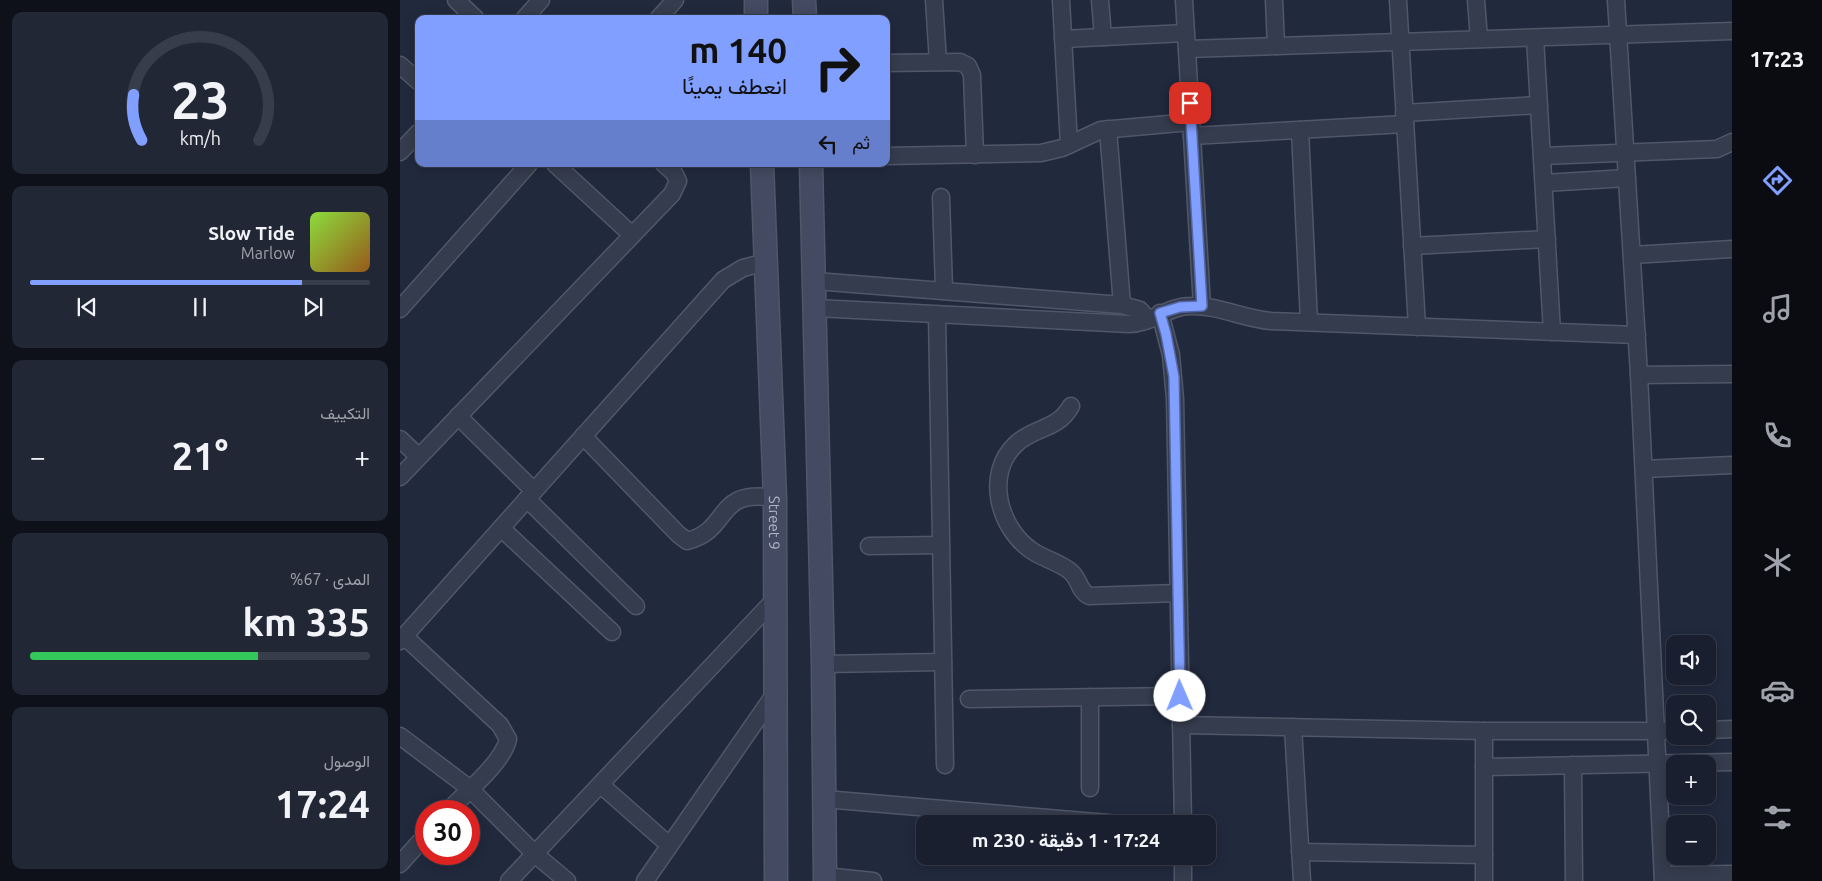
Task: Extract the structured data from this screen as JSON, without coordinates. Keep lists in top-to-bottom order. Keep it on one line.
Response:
{"streets":{"main road":["Street 9"]},"page":{"tabs":"17:23","turn":["140 m","انعطف يمينًا"],"then":"ثم","song":["Slow Tide","Marlow"],"tile":["التكييف",["المدى · 67%","335 km"],["الوصول","17:24"]],"heat":["−","21°","+"],"map_buttons":["+","−"],"limit":"30","trip":"17:24 · 1 دقيقة · 230 m","gauge":["23","km/h"]}}
